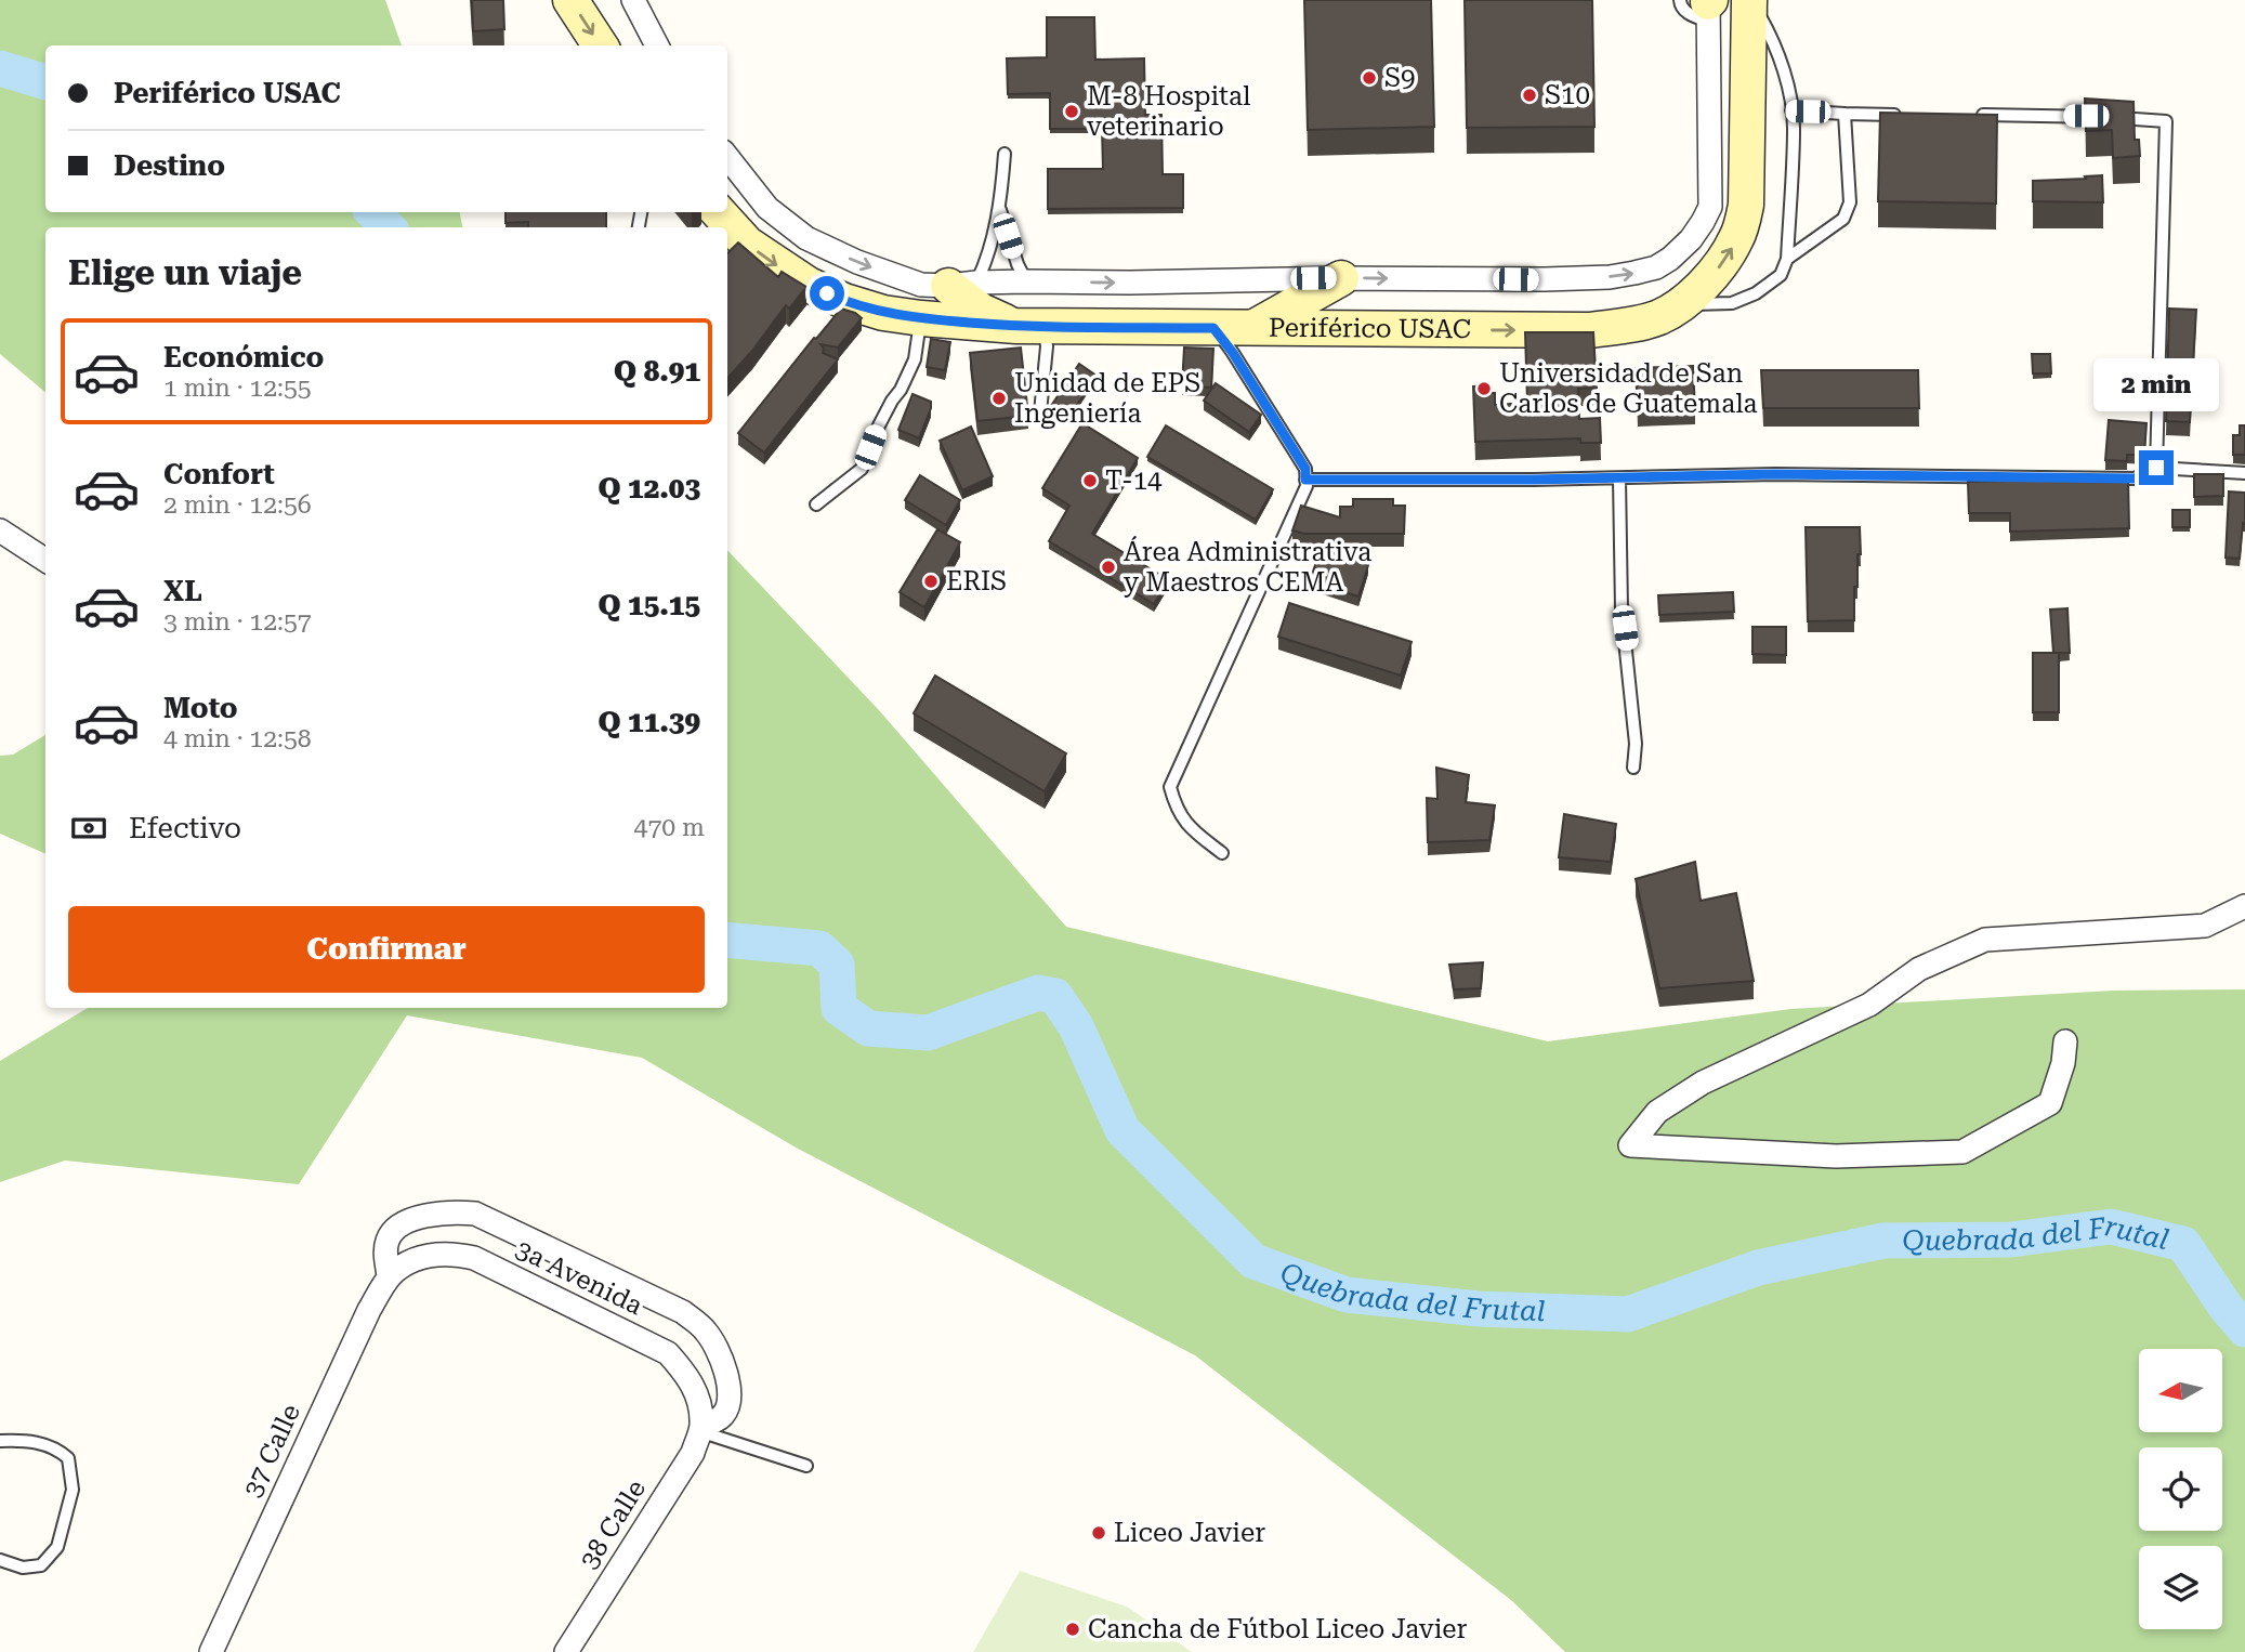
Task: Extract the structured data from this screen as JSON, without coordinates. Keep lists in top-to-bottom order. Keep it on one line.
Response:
{"streets":{"street":["Periférico USAC","3a Avenida","37 Calle","38 Calle"]},"crossings":[["3a Avenida","37 Calle"],["3a Avenida","38 Calle"]],"water":["Quebrada del Frutal"],"places":["S9","S10","M-8 Hospital veterinario","Universidad de San Carlos de Guatemala","Unidad de EPS Ingeniería","T-14","Área Administrativa y Maestros CEMA","ERIS","Liceo Javier","Cancha de Fútbol Liceo Javier"],"north":"left","page":{"banner":["Periférico USAC","Destino"],"heading":"Elige un viaje","list":[{"name":"Económico","note":"1 min · 12:55","value":"Q 8.91"},{"name":"Confort","note":"2 min · 12:56","value":"Q 12.03"},{"name":"XL","note":"3 min · 12:57","value":"Q 15.15"},{"name":"Moto","note":"4 min · 12:58","value":"Q 11.39"}],"bubble":"2 min","pay":["Efectivo","470 m"],"buttons":"Confirmar"}}
